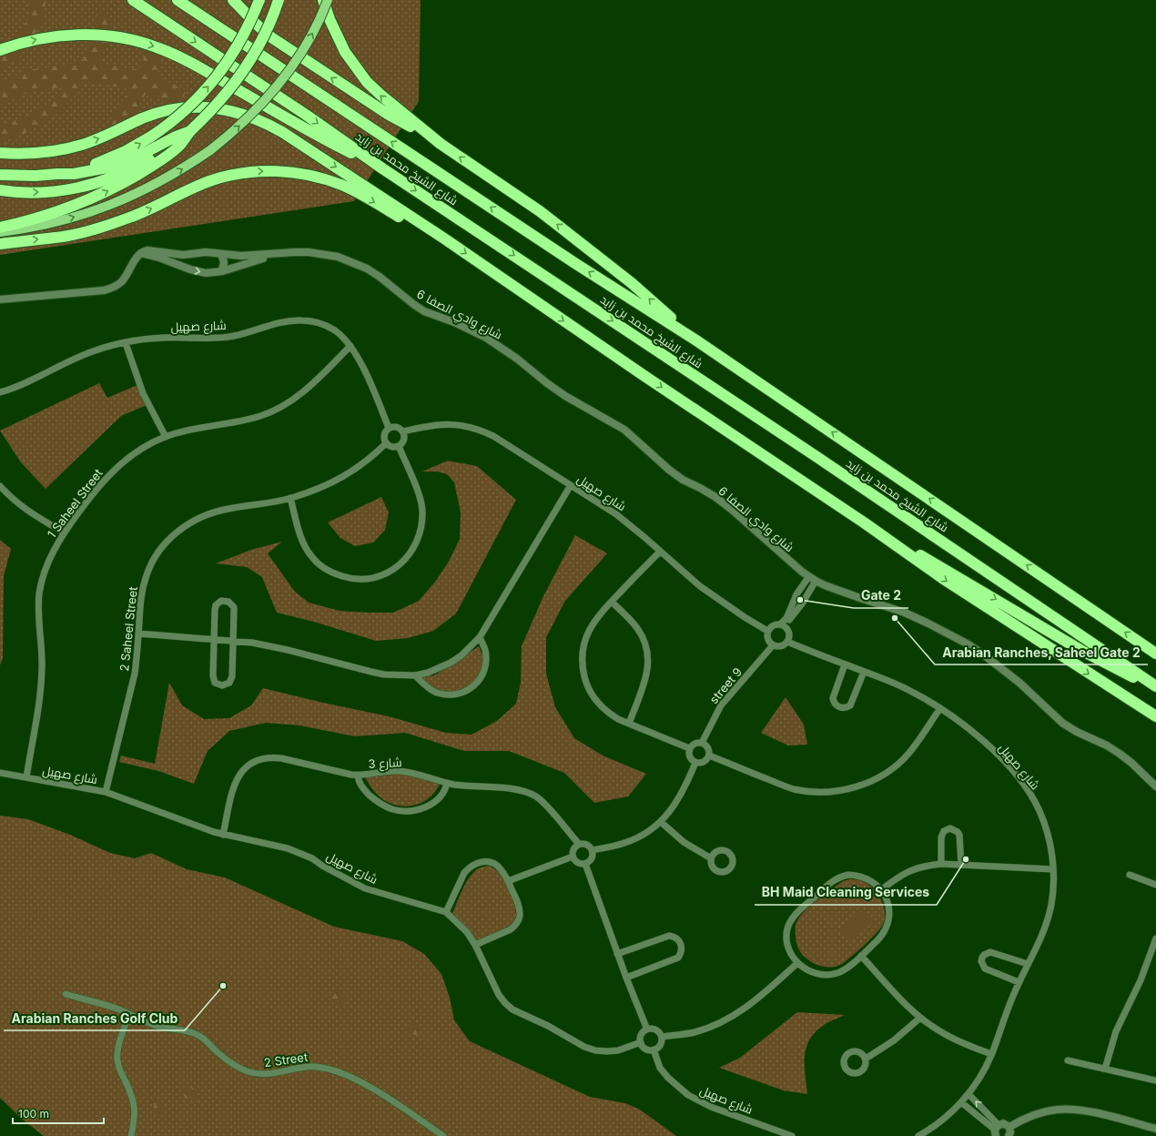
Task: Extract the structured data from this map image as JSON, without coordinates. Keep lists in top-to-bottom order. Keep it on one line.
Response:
{"streets":{"highway":["شارع الشيخ محمد بن زايد"],"street":["شارع وادي الصفا 6","شارع صهيل","1 Saheel Street","2 Saheel Street","street 9","3 شارع","2 Street"]},"crossings":[["شارع صهيل","1 Saheel Street"],["شارع صهيل","2 Saheel Street"],["شارع صهيل","street 9"],["شارع صهيل","3 شارع"]],"places":["Gate 2","Arabian Ranches, Saheel Gate 2","BH Maid Cleaning Services","Arabian Ranches Golf Club"],"scale_bar":"100 m"}
